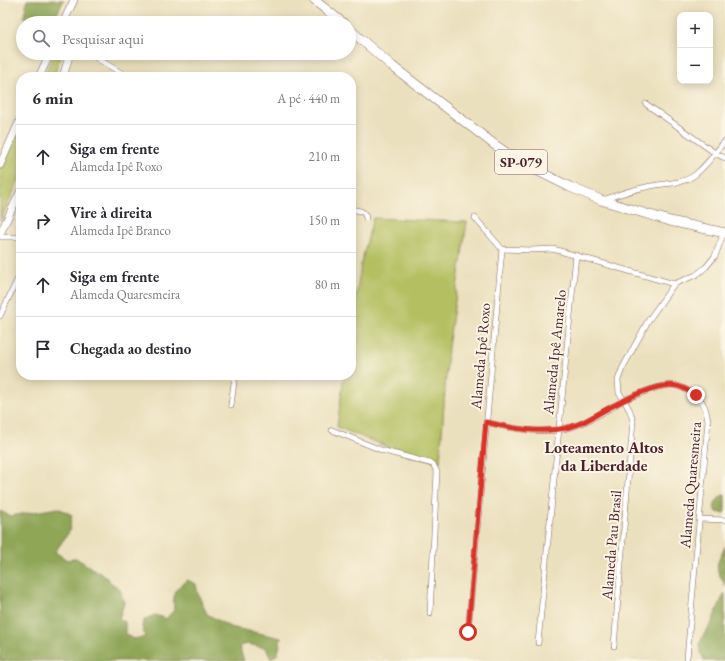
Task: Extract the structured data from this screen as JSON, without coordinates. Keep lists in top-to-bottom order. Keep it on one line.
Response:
{"streets":{"highway":["SP-079"],"street":["Alameda Ipê Amarelo","Alameda Ipê Roxo","Alameda Quaresmeira","Alameda Pau Brasil"]},"crossings":[["Alameda Ipê Amarelo","Alameda Quaresmeira"],["Alameda Ipê Roxo","Alameda Quaresmeira"],["Alameda Quaresmeira","Alameda Pau Brasil"]],"districts":["Loteamento Altos da Liberdade"],"page":{"map_buttons":["+","−"],"search":"Pesquisar aqui","heading":["6 min","A pé · 440 m"],"list":[["Siga em frente","Alameda Ipê Roxo","210 m"],["Vire à direita","Alameda Ipê Branco","150 m"],["Siga em frente","Alameda Quaresmeira","80 m"],"Chegada ao destino"]}}
